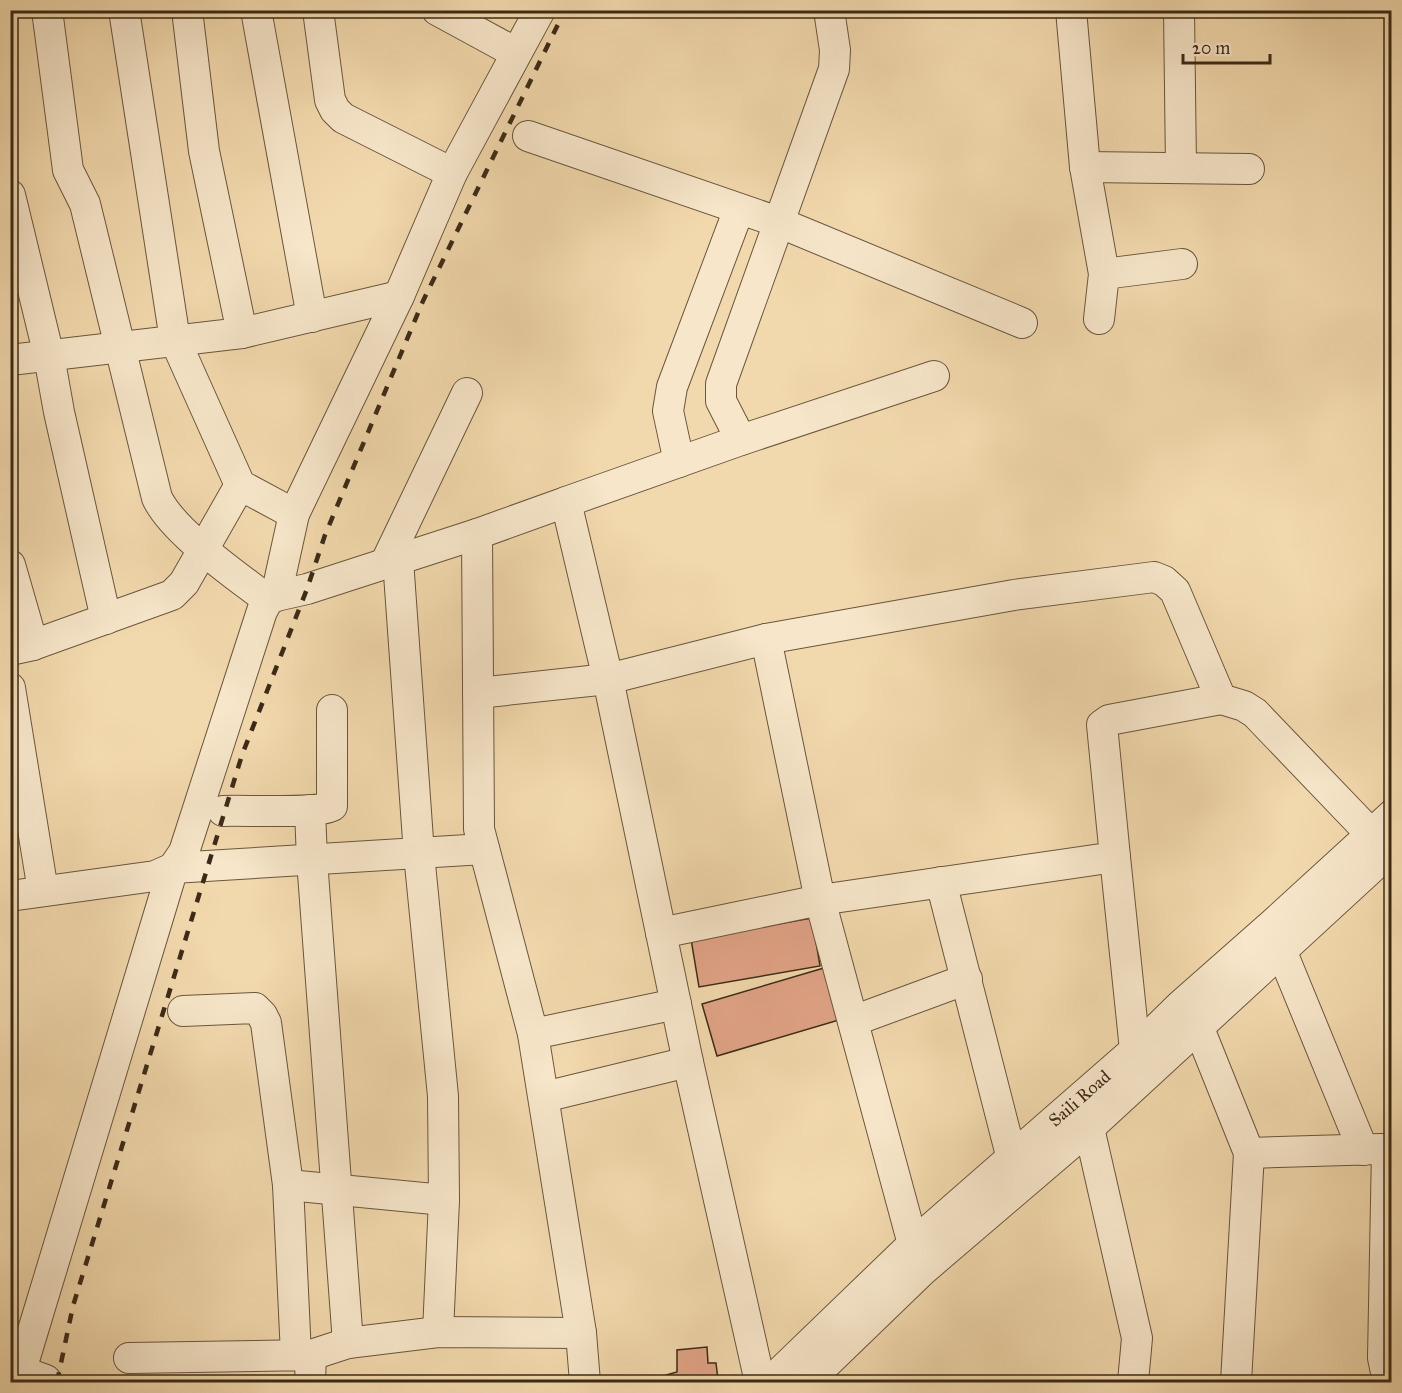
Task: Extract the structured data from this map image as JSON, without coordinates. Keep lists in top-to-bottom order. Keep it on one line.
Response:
{"streets":{"street":["Saili Road"]},"scale_bar":"20 m"}
